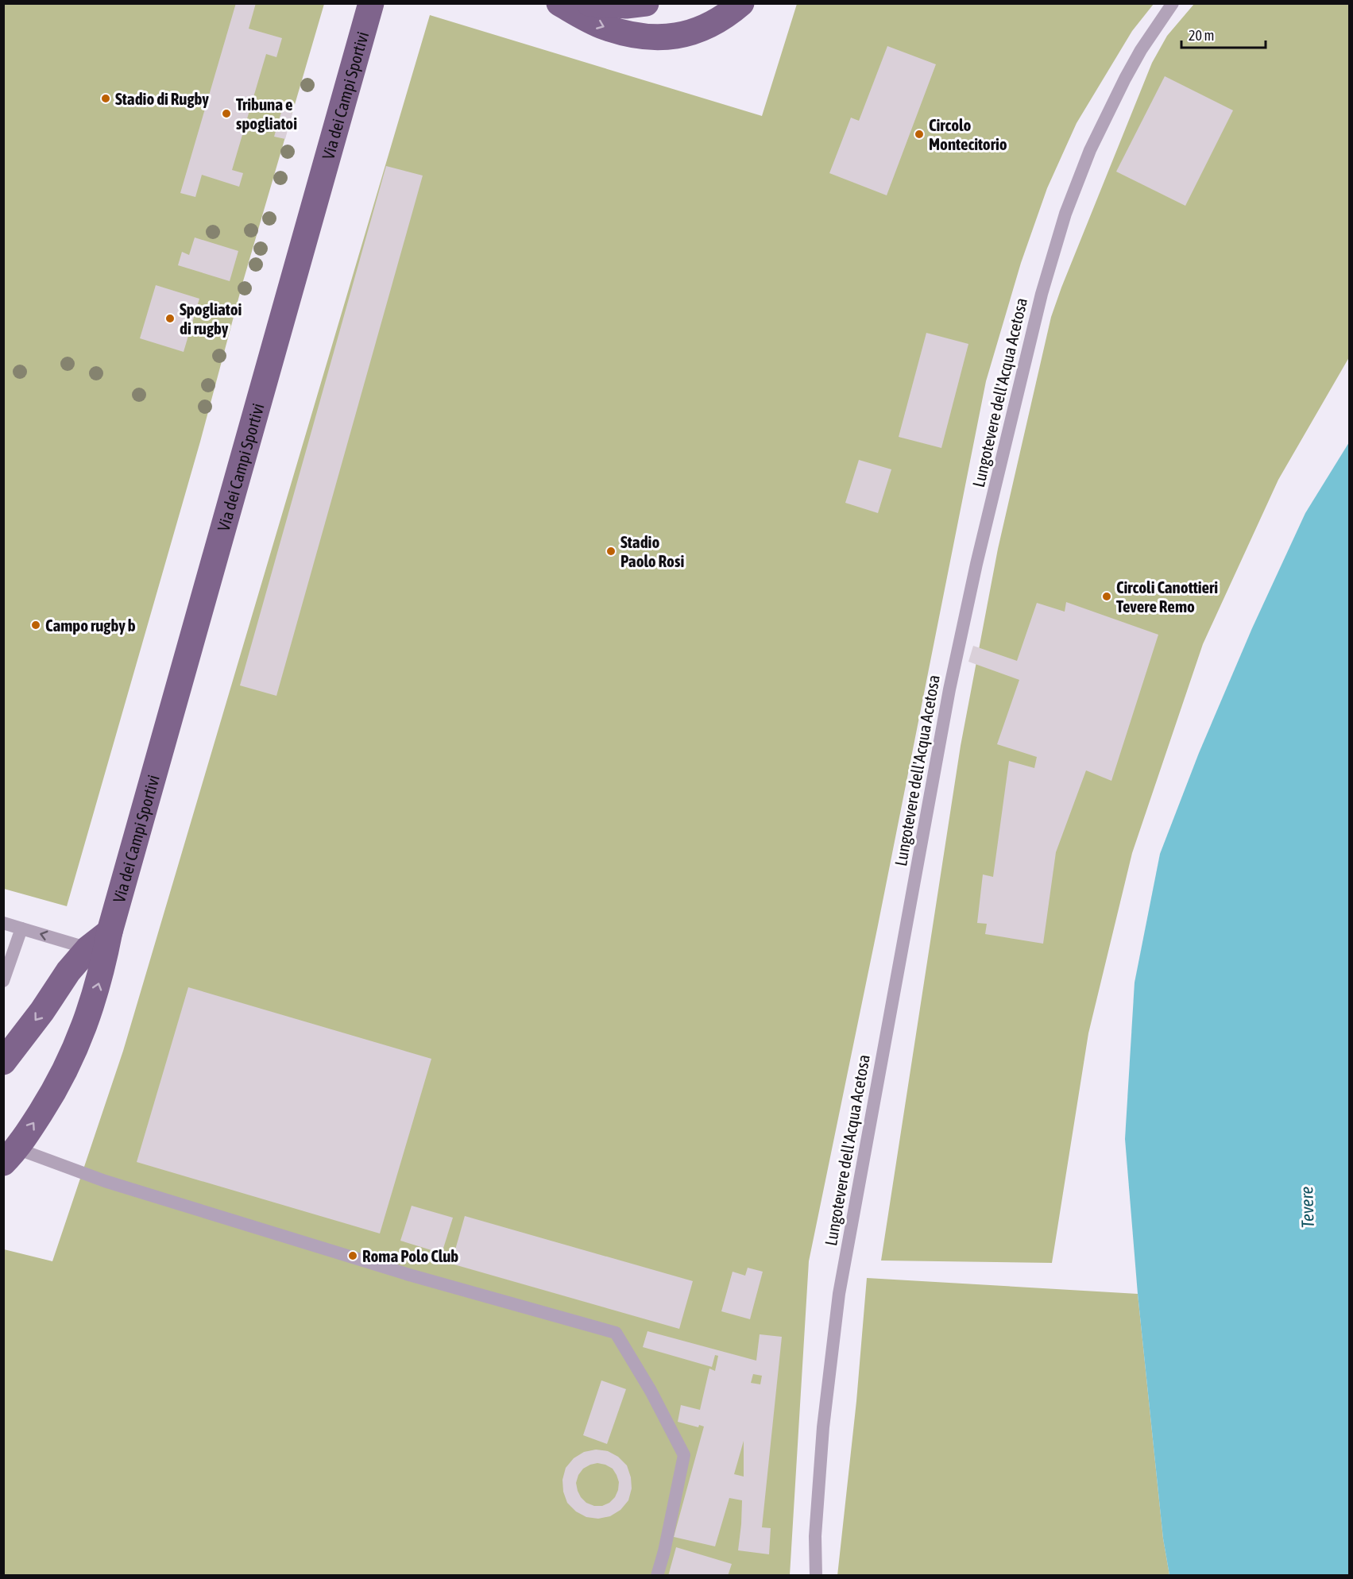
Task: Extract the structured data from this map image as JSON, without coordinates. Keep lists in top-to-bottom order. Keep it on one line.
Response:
{"streets":{"main road":["Via dei Campi Sportivi"],"lane":["Lungotevere dell'Acqua Acetosa"]},"water":["Tevere"],"places":["Stadio di Rugby","Tribuna e spogliatoi","Circolo Montecitorio","Spogliatoi di rugby","Stadio Paolo Rosi","Circoli Canottieri Tevere Remo","Campo rugby b","Roma Polo Club"],"scale_bar":"20 m"}
